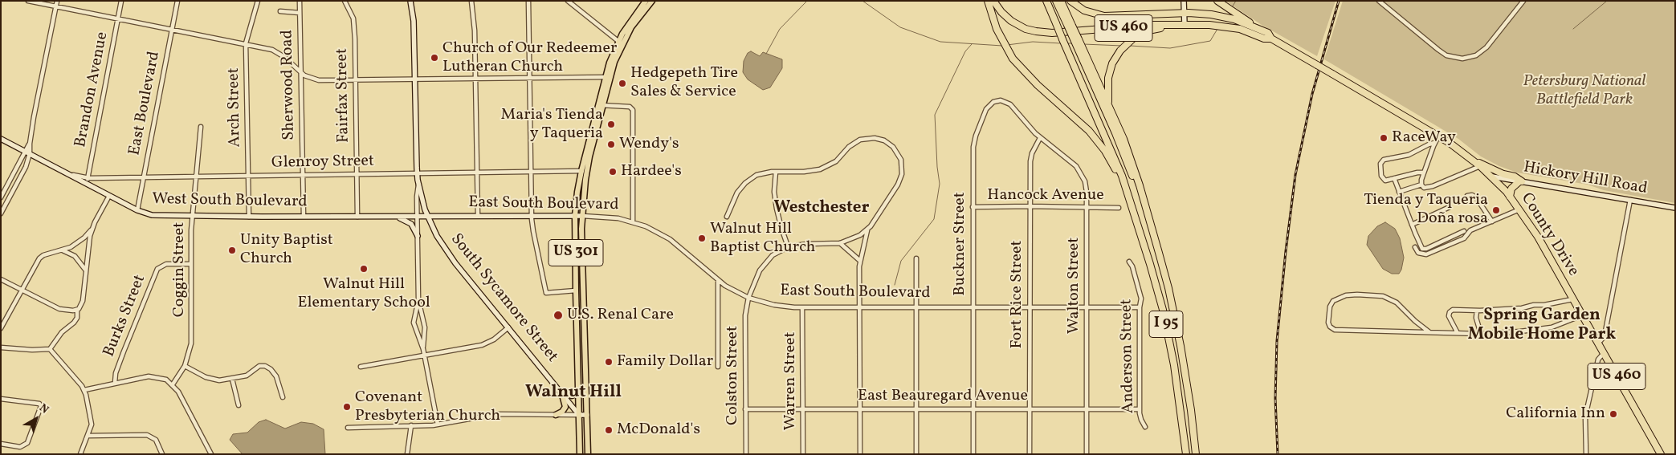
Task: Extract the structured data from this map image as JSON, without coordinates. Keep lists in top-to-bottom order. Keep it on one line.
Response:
{"streets":{"highway":["US 460","County Drive","I 95"],"main road":["US 301"],"street":["Sherwood Road","Brandon Avenue","Fairfax Street","East Boulevard","Arch Street","Glenroy Street","Hickory Hill Road","Hancock Avenue","West South Boulevard","East South Boulevard","Buckner Street","Coggin Street","Walton Street","Fort Rice Street","South Sycamore Street","Burks Street","Anderson Street","Colston Street","Warren Street","East Beauregard Avenue"]},"crossings":[["US 460","County Drive"],["Sherwood Road","Glenroy Street"],["Sherwood Road","West South Boulevard"],["Brandon Avenue","Glenroy Street"],["Brandon Avenue","West South Boulevard"],["Fairfax Street","Glenroy Street"],["Fairfax Street","West South Boulevard"],["East Boulevard","Glenroy Street"],["East Boulevard","West South Boulevard"],["Arch Street","Glenroy Street"],["Arch Street","West South Boulevard"],["Glenroy Street","West South Boulevard"],["Glenroy Street","US 301"],["Glenroy Street","Coggin Street"],["Glenroy Street","South Sycamore Street"],["Hickory Hill Road","County Drive"],["Hancock Avenue","Buckner Street"],["Hancock Avenue","Walton Street"],["Hancock Avenue","Fort Rice Street"],["West South Boulevard","East South Boulevard"],["West South Boulevard","Coggin Street"],["West South Boulevard","South Sycamore Street"],["East South Boulevard","Buckner Street"],["East South Boulevard","US 301"],["East South Boulevard","Walton Street"],["East South Boulevard","Fort Rice Street"],["East South Boulevard","South Sycamore Street"],["East South Boulevard","Anderson Street"],["East South Boulevard","Colston Street"],["East South Boulevard","Warren Street"],["Buckner Street","Walton Street"],["Buckner Street","Fort Rice Street"],["Buckner Street","East Beauregard Avenue"],["US 301","South Sycamore Street"],["Coggin Street","Burks Street"],["Walton Street","Fort Rice Street"],["Walton Street","East Beauregard Avenue"],["Fort Rice Street","East Beauregard Avenue"],["Anderson Street","East Beauregard Avenue"],["Colston Street","East Beauregard Avenue"],["Warren Street","East Beauregard Avenue"]],"districts":["Westchester","Spring Garden Mobile Home Park","Walnut Hill"],"parks":["Petersburg National Battlefield Park"],"places":["Church of Our Redeemer Lutheran Church","Hedgepeth Tire Sales & Service","Maria's Tienda y Taqueria","RaceWay","Wendy's","Hardee's","Tienda y Taqueria Doña rosa","Walnut Hill Baptist Church","Unity Baptist Church","Walnut Hill Elementary School","U.S. Renal Care","Family Dollar","Covenant Presbyterian Church","California Inn","McDonald's"],"north":"top right"}
